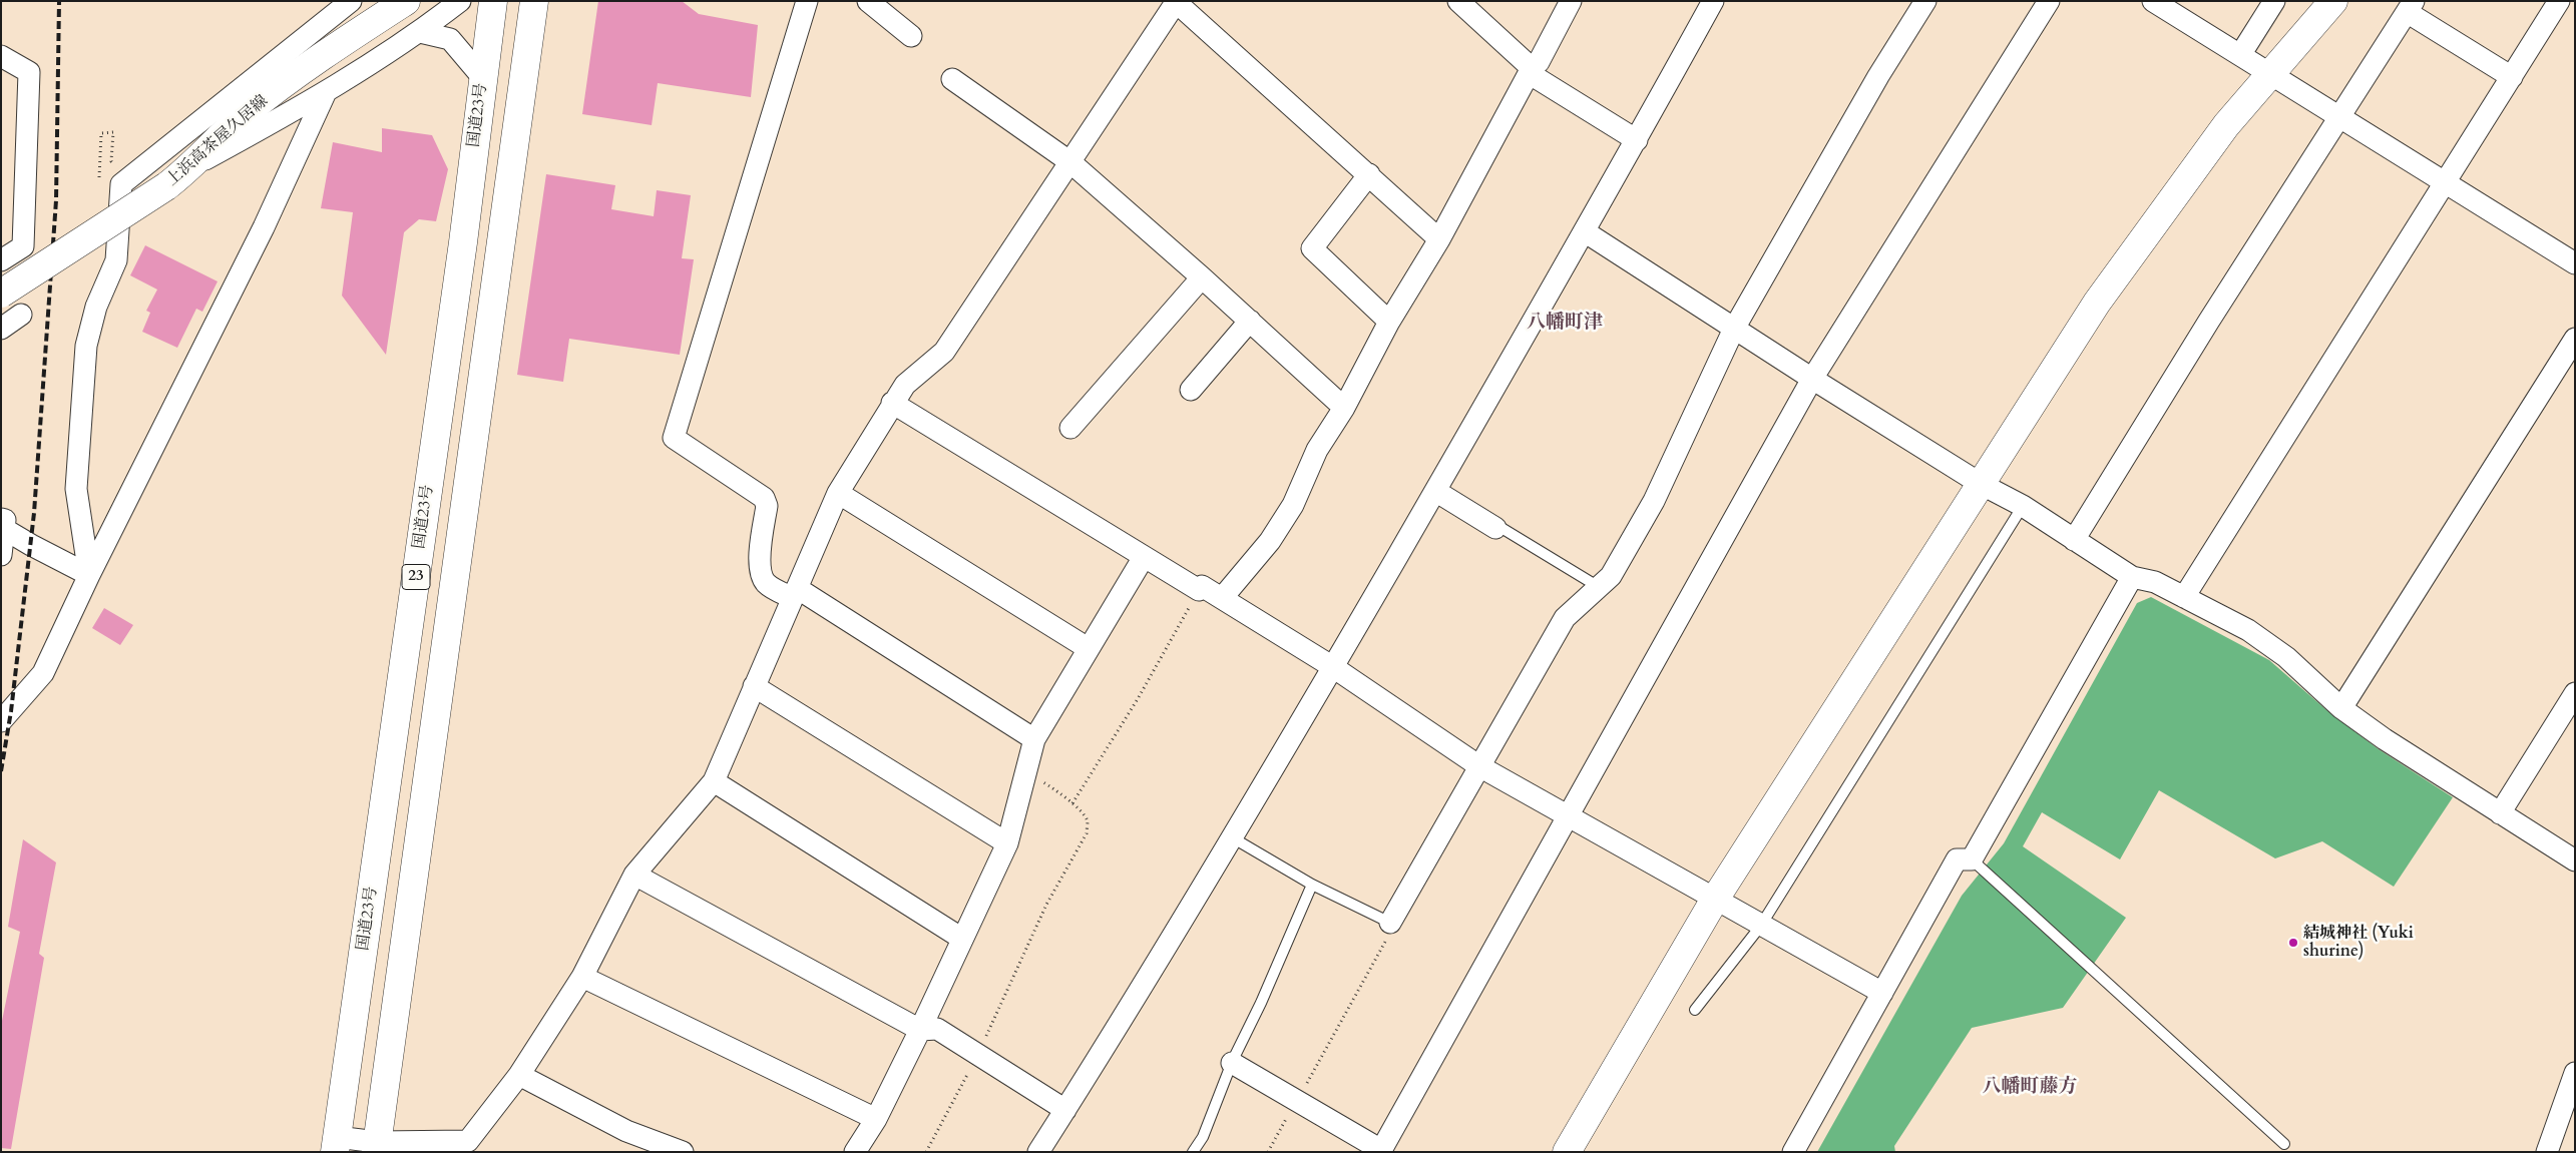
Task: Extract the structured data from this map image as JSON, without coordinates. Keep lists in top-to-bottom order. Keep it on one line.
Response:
{"streets":{"main road":["国道23号","上浜高茶屋久居線","23"]},"districts":["八幡町津","八幡町藤方"],"places":["結城神社 (Yuki shurine)"]}
